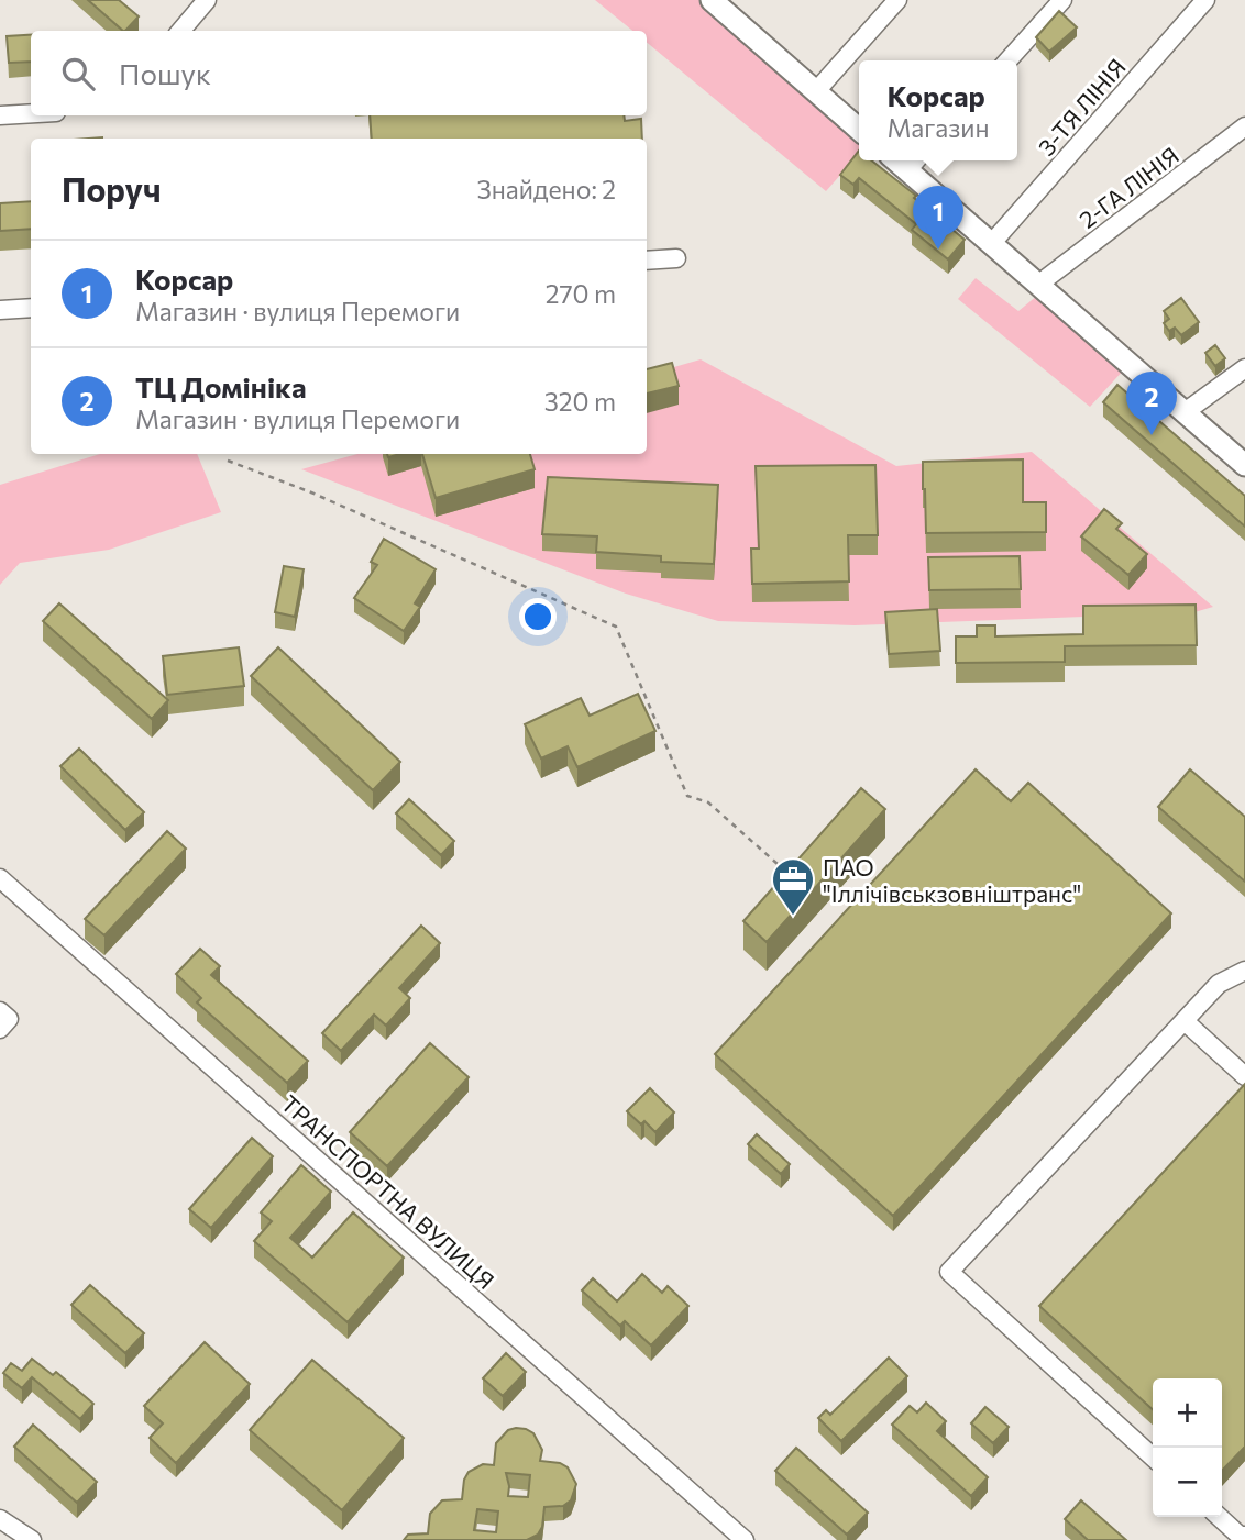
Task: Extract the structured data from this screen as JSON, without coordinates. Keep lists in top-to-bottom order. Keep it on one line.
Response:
{"streets":{"street":["3-ТЯ ЛІНІЯ","2-ГА ЛІНІЯ","ТРАНСПОРТНА ВУЛИЦЯ"]},"places":{"office":["ПАО \"Іллічівськзовніштранс\""]},"page":{"search":"Пошук","popup":["Корсар","Магазин"],"heading":["Поруч","Знайдено: 2"],"pins":["1","2"],"list":[{"mark":"1","name":"Корсар","note":"Магазин · вулиця Перемоги","value":"270 m"},{"mark":"2","name":"ТЦ Домініка","note":"Магазин · вулиця Перемоги","value":"320 m"}],"map_buttons":["+","−"]}}
